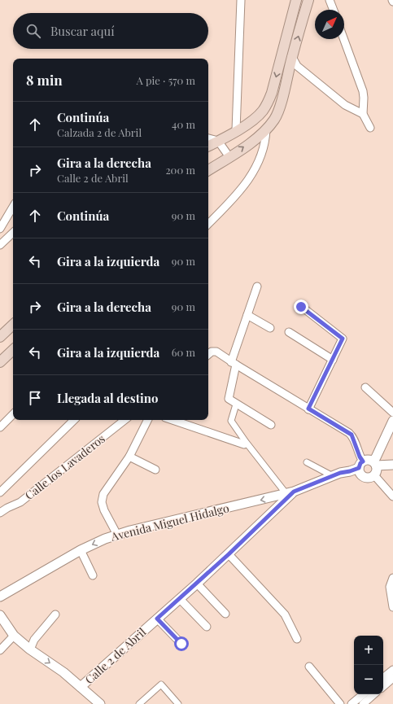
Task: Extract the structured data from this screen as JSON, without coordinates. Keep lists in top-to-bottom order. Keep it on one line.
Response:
{"streets":{"street":["Calle los Lavaderos","Avenida Miguel Hidalgo","Calle 2 de Abril"]},"crossings":[["Avenida Miguel Hidalgo","Calle 2 de Abril"]],"one_way":["Avenida Miguel Hidalgo"],"north":"top right","page":{"search":"Buscar aquí","heading":["8 min","A pie · 570 m"],"list":[["Continúa","Calzada 2 de Abril","40 m"],["Gira a la derecha","Calle 2 de Abril","200 m"],["Continúa","90 m"],["Gira a la izquierda","90 m"],["Gira a la derecha","90 m"],["Gira a la izquierda","60 m"],"Llegada al destino"],"map_buttons":["+","−"]}}
